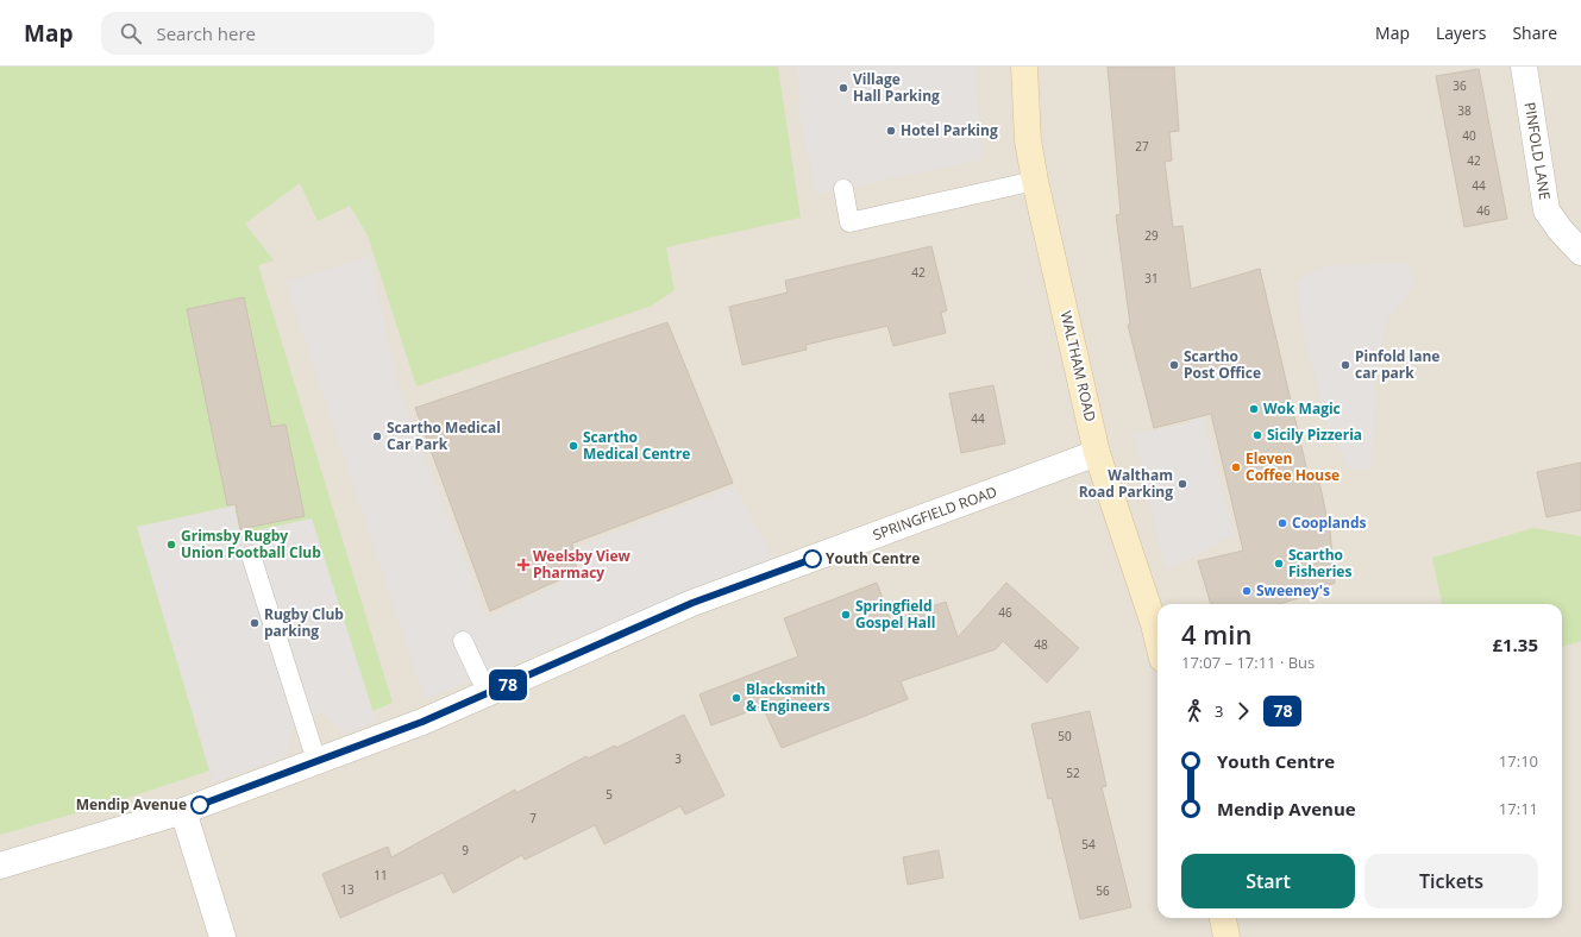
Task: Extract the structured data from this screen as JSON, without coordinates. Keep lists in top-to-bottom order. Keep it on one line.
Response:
{"streets":{"main road":["WALTHAM ROAD"],"street":["PINFOLD LANE","SPRINGFIELD ROAD"]},"crossings":[["WALTHAM ROAD","SPRINGFIELD ROAD"]],"places":{"other":["Village Hall Parking","Hotel Parking","Scartho Post Office","Pinfold lane car park","Wok Magic","Sicily Pizzeria","Scartho Medical Car Park","Scartho Medical Centre","Eleven Coffee House","Waltham Road Parking","Cooplands","Grimsby Rugby Union Football Club","Youth Centre","Scartho Fisheries","Sweeney's","Springfield Gospel Hall","Rugby Club parking","Blacksmith & Engineers","Mendip Avenue"],"health":["Weelsby View Pharmacy"]},"lines":["bus line 78"],"house_numbers":["36","38","40","27","42","44","46","29","42","31","44","46","48","50","3","52","5","7","54","9","11","13","56"],"page":{"header":"Map","search":"Search here","nav":["Map","Layers","Share"],"on_map":"78","heading":["4 min","17:07 – 17:11 · Bus","£1.35"],"legs":["3","78"],"list":[{"name":"Youth Centre","value":"17:10"},{"name":"Mendip Avenue","value":"17:11"}],"buttons":["Start","Tickets"]}}
